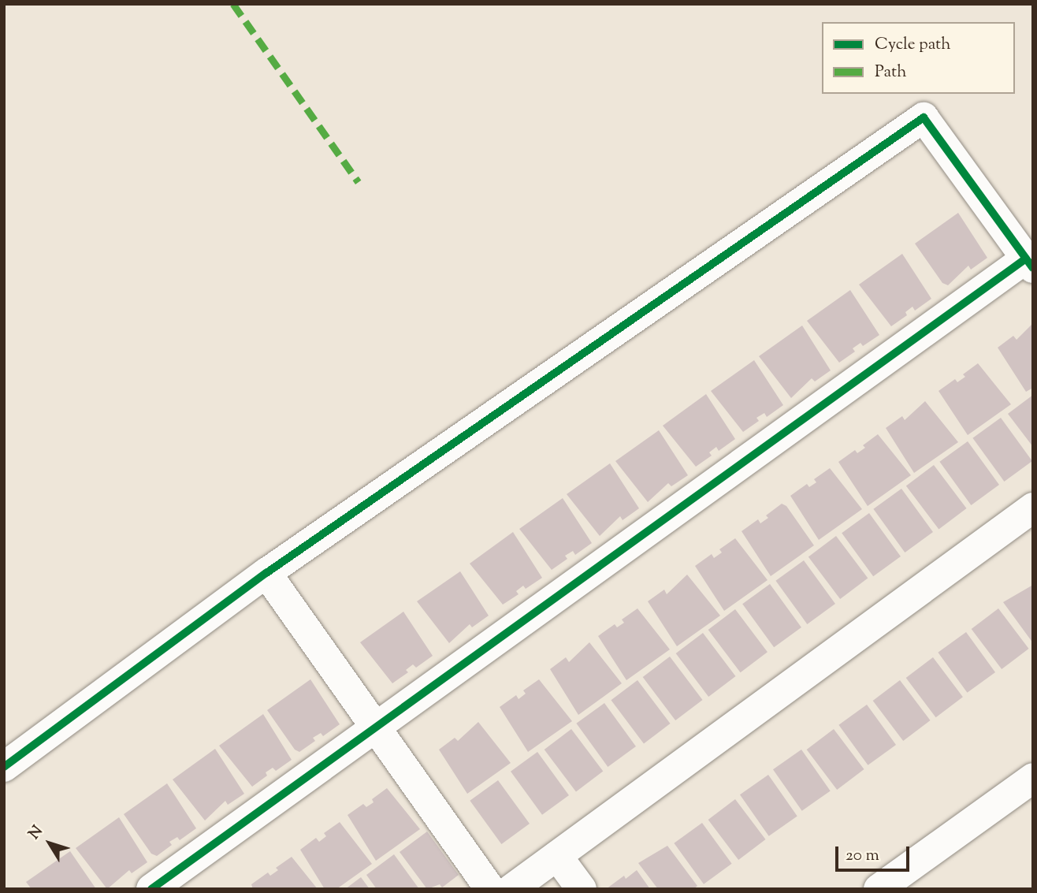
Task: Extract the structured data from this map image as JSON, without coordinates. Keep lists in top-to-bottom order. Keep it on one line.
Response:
{"legend":["Cycle path","Path"],"scale_bar":"20 m","north":"top left"}
